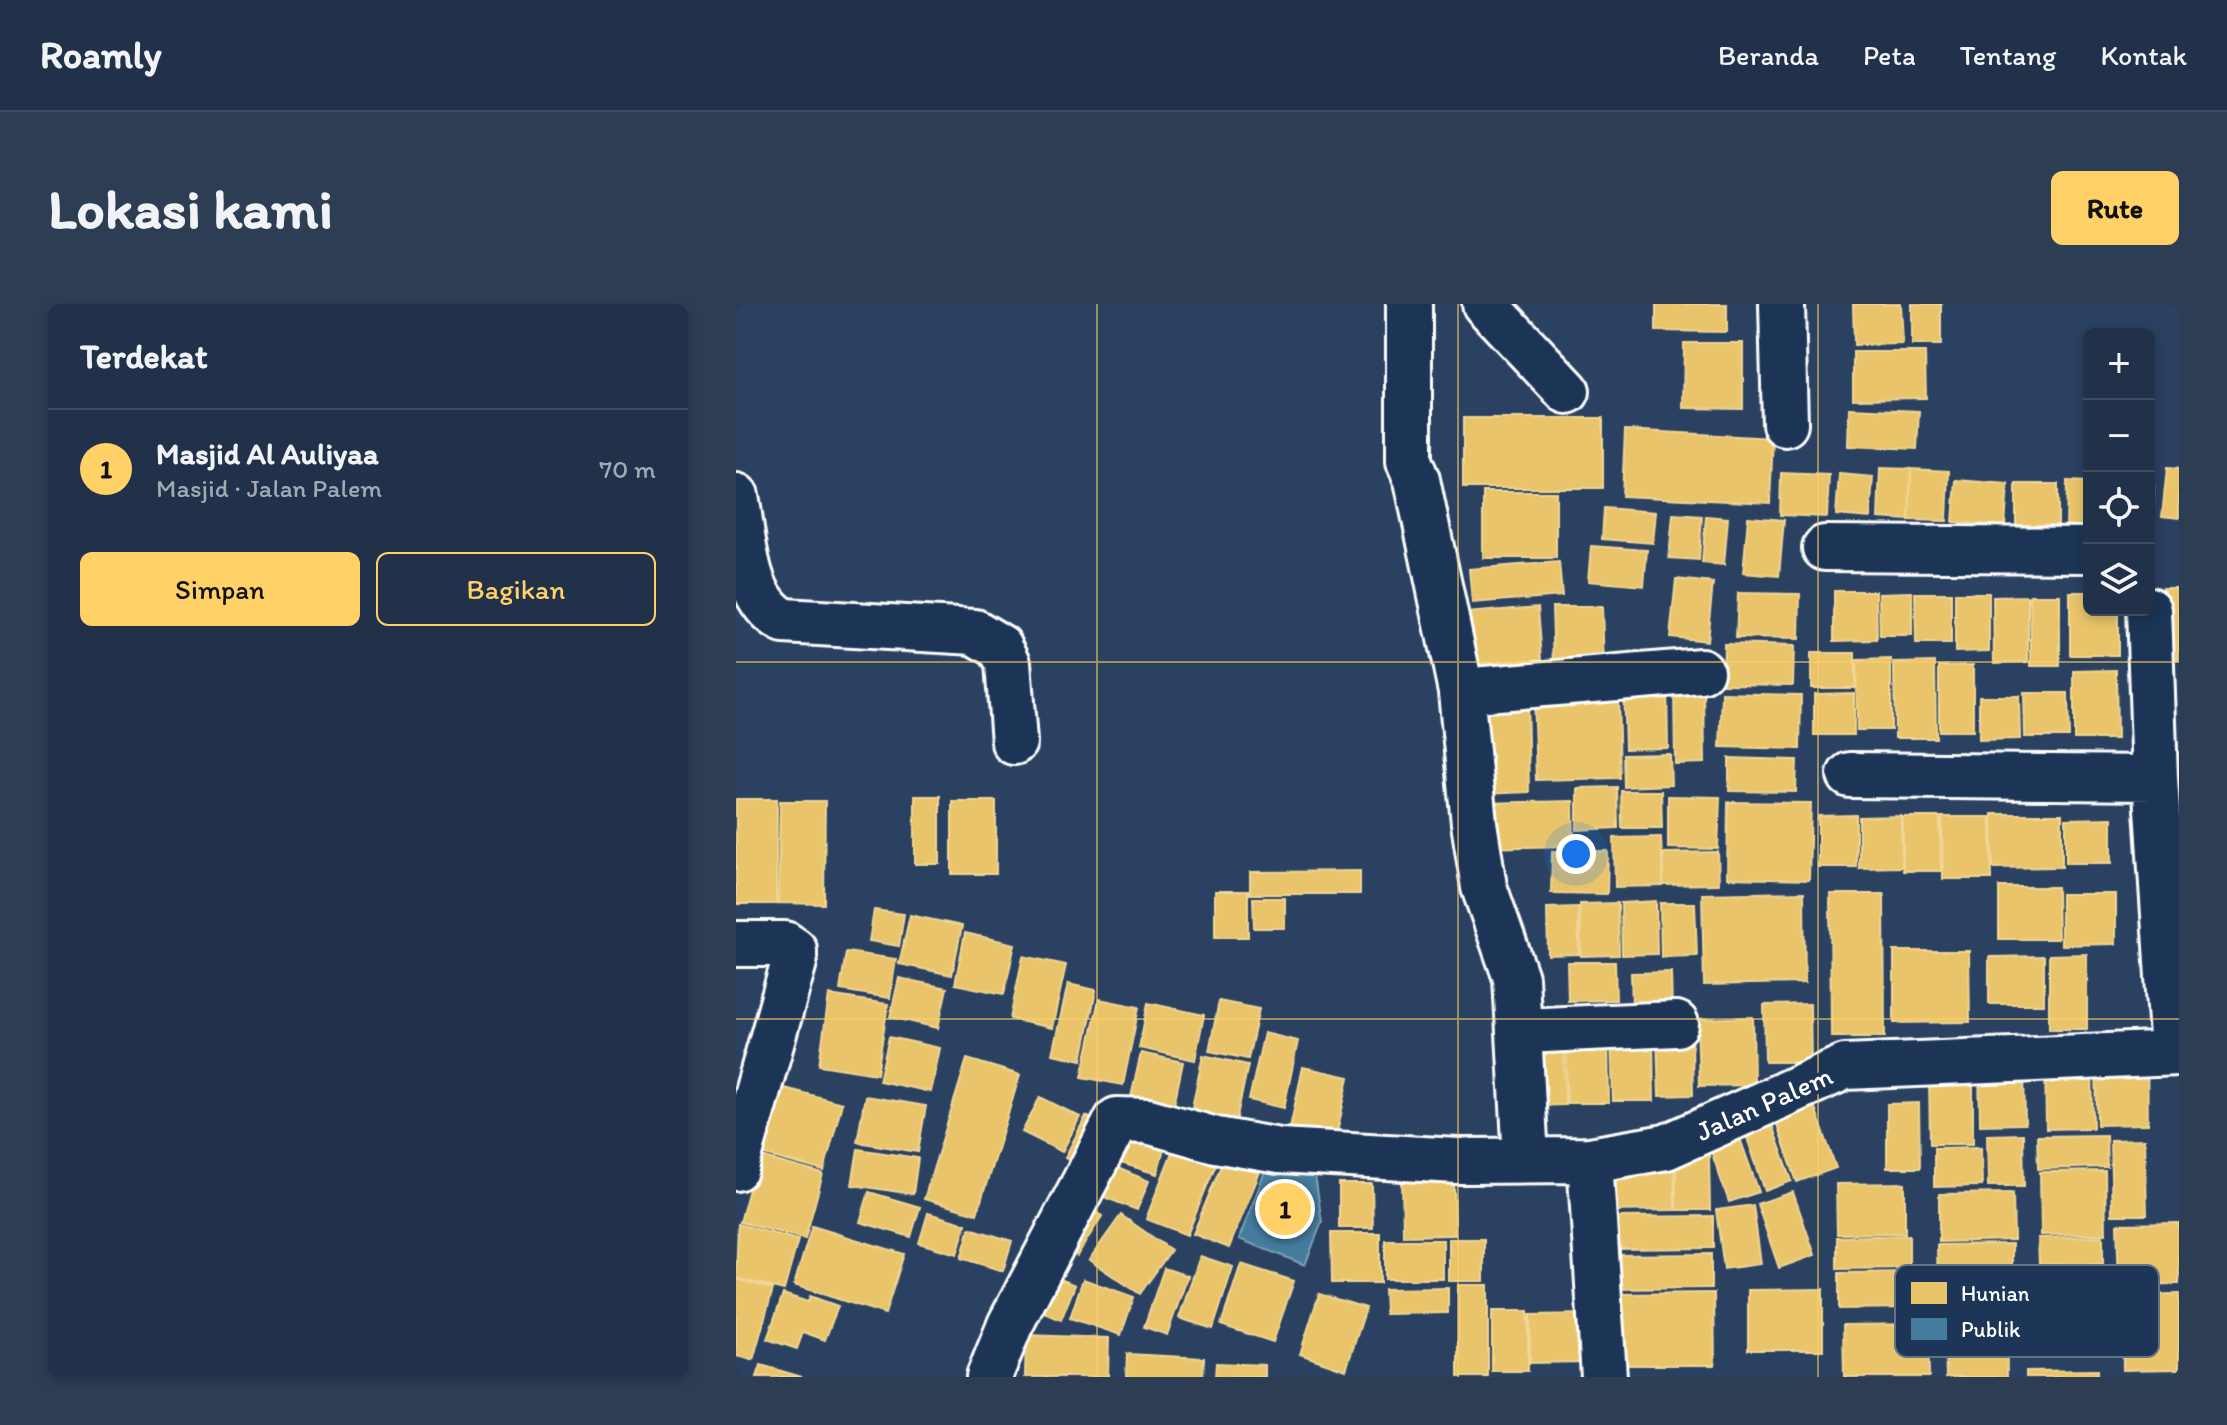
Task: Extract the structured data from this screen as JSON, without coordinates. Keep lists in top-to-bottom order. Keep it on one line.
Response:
{"streets":{"street":["Jalan Palem"]},"legend":["Hunian","Publik"],"page":{"header":"Roamly","nav":["Beranda","Peta","Tentang","Kontak"],"buttons":["Rute",["Simpan","Bagikan"]],"title":"Lokasi kami","heading":"Terdekat","map_buttons":["+","−"],"list":[{"mark":"1","name":"Masjid Al Auliyaa","note":"Masjid · Jalan Palem","value":"70 m"}],"pins":"1"}}
